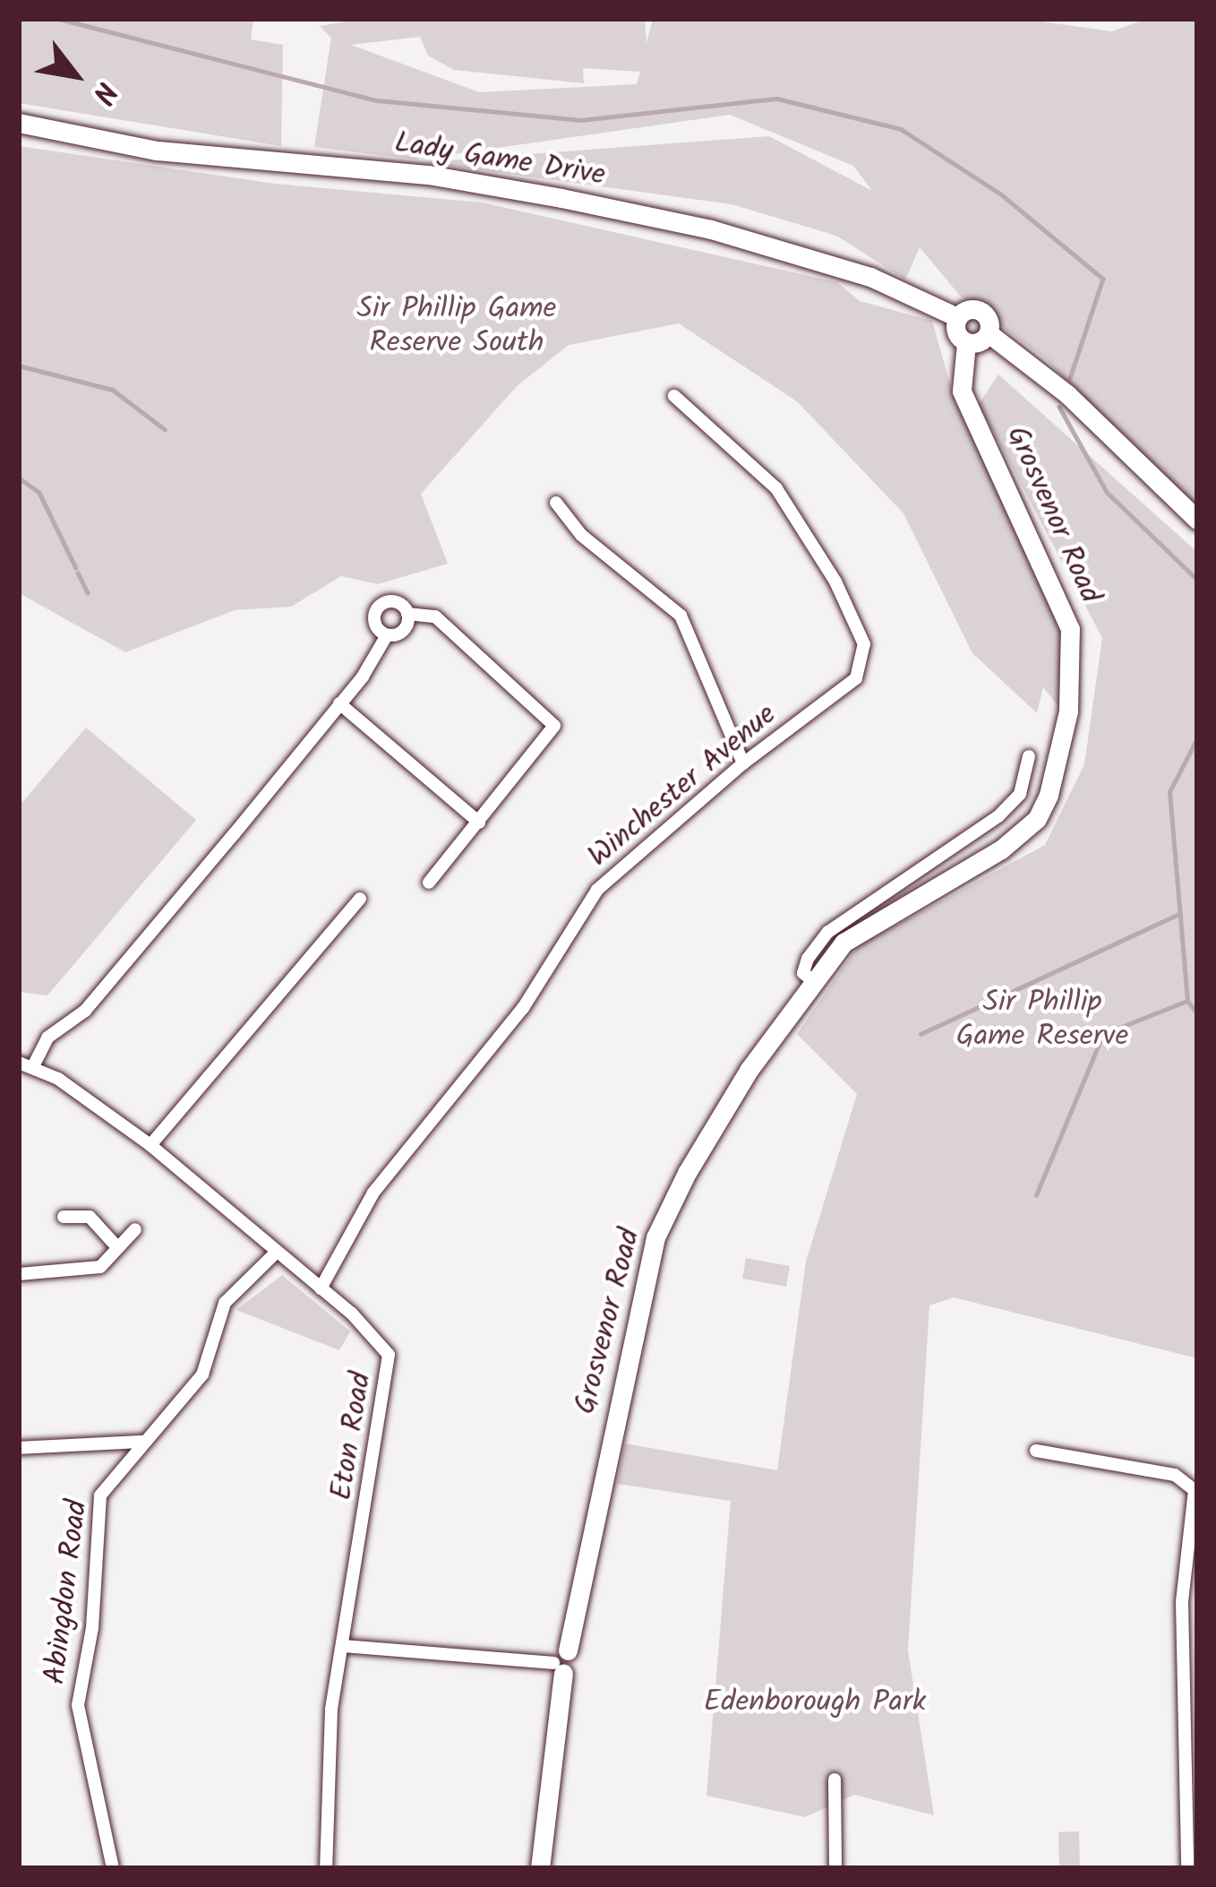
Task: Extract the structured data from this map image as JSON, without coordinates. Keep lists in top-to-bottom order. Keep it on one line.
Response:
{"streets":{"street":["Lady Game Drive","Grosvenor Road","Winchester Avenue","Eton Road","Abingdon Road"]},"crossings":[["Lady Game Drive","Grosvenor Road"],["Winchester Avenue","Eton Road"],["Eton Road","Abingdon Road"]],"parks":["Sir Phillip Game Reserve South","Sir Phillip Game Reserve","Edenborough Park"],"north":"bottom right"}
